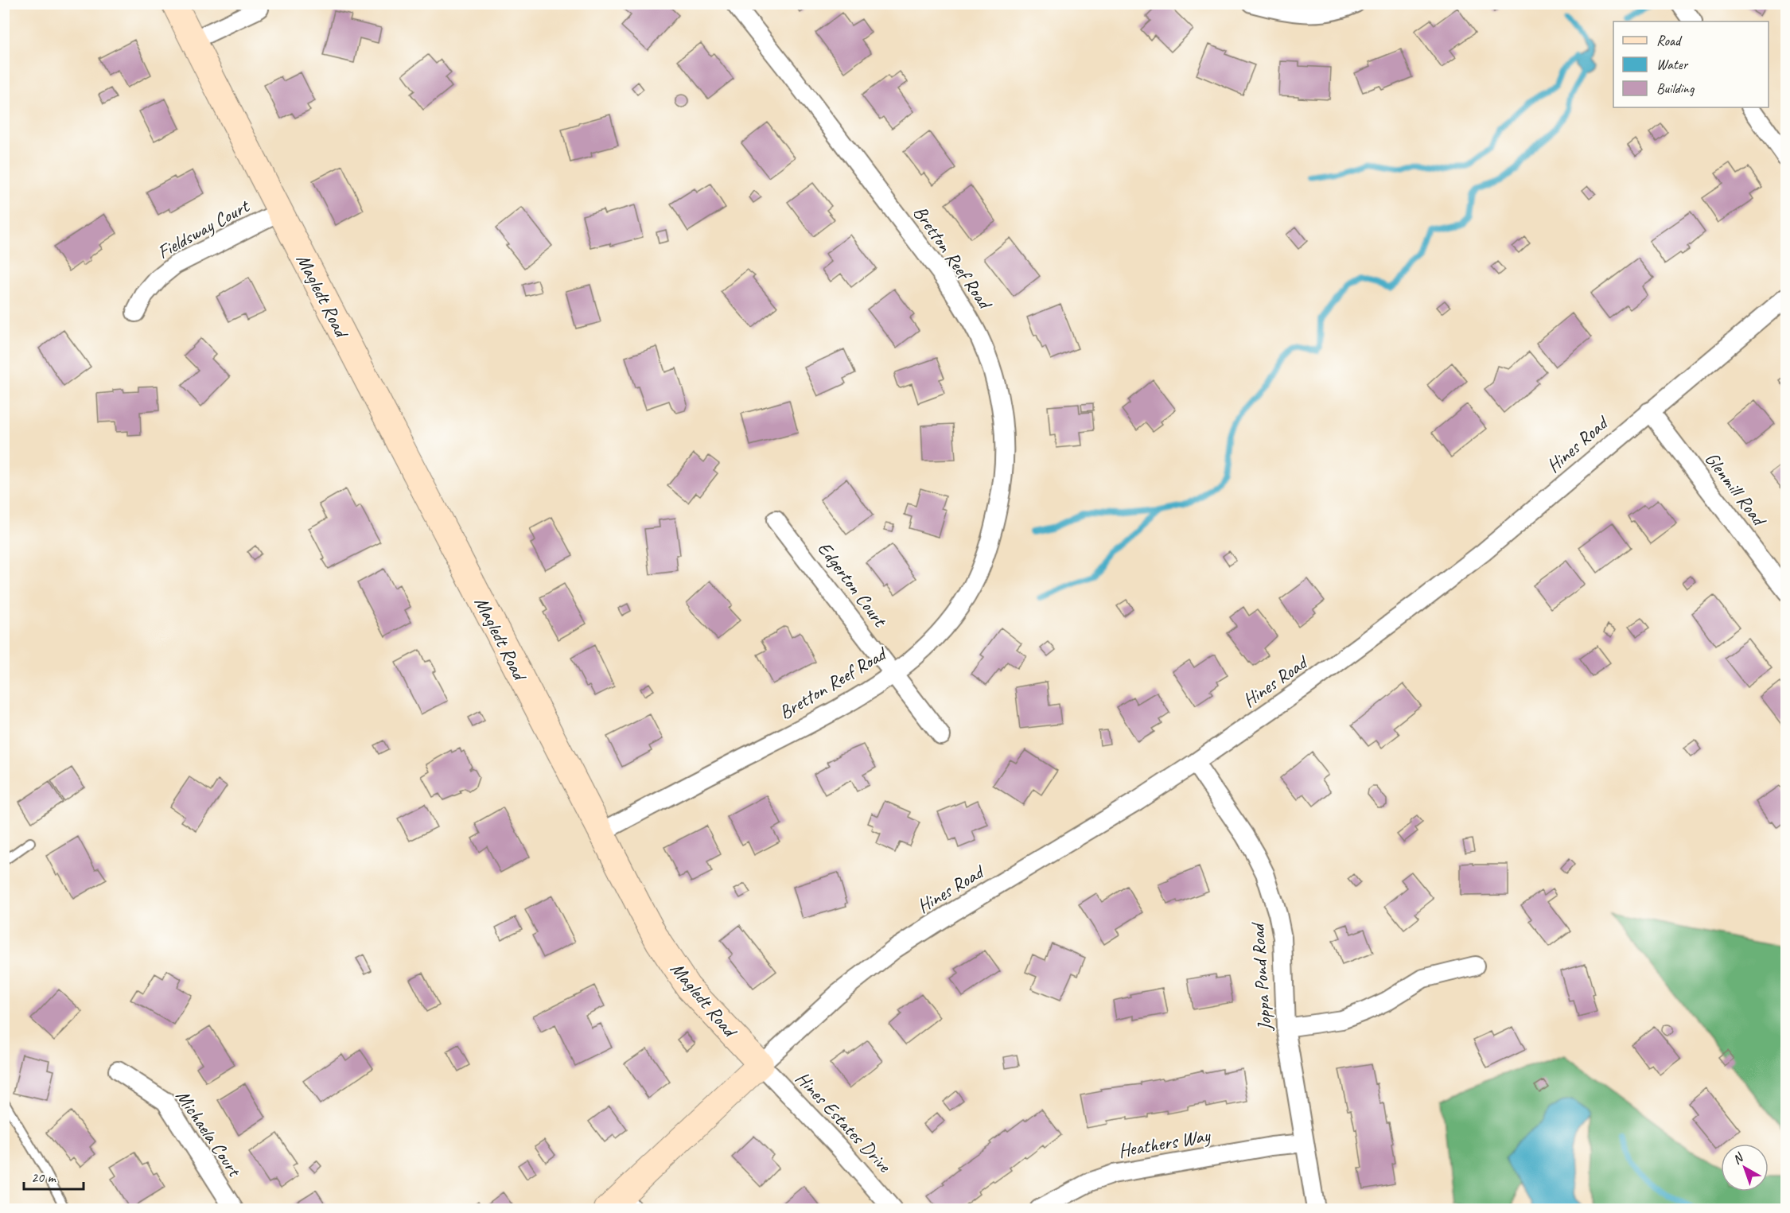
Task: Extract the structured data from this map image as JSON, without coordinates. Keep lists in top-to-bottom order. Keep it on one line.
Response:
{"streets":{"street":["Fieldsway Court","Bretton Reef Road","Magledt Road","Hines Road","Glenmill Road","Edgerton Court","Joppa Pond Road","Hines Estates Drive","Michaela Court","Heathers Way"]},"crossings":[["Fieldsway Court","Magledt Road"],["Bretton Reef Road","Magledt Road"],["Bretton Reef Road","Edgerton Court"],["Magledt Road","Hines Road"],["Magledt Road","Hines Estates Drive"],["Hines Road","Glenmill Road"],["Hines Road","Joppa Pond Road"],["Hines Road","Hines Estates Drive"],["Joppa Pond Road","Heathers Way"]],"legend":["Road","Water","Building"],"scale_bar":"20 m","north":"top left"}
